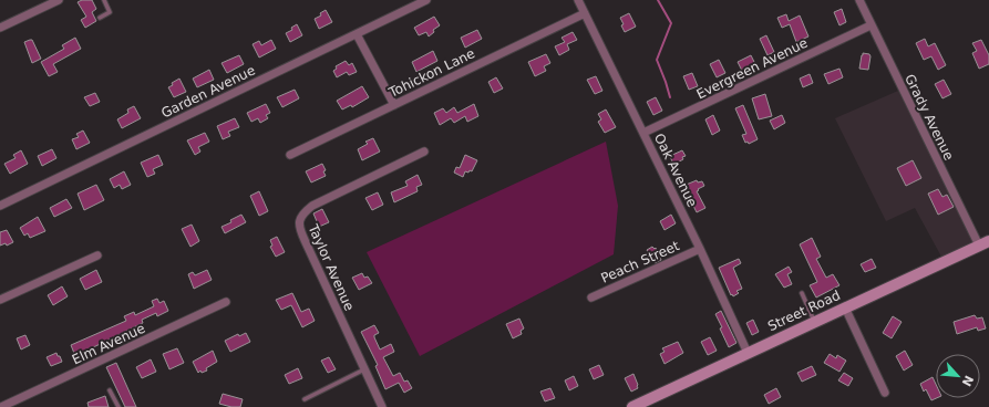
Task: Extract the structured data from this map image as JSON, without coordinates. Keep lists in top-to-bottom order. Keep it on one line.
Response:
{"streets":{"main road":["Street Road"],"street":["Evergreen Avenue","Tohickon Lane","Garden Avenue","Grady Avenue","Oak Avenue","Peach Street","Taylor Avenue","Elm Avenue"]},"crossings":[["Evergreen Avenue","Grady Avenue"],["Evergreen Avenue","Oak Avenue"],["Tohickon Lane","Oak Avenue"],["Grady Avenue","Street Road"],["Oak Avenue","Peach Street"],["Oak Avenue","Street Road"]],"north":"bottom right"}
